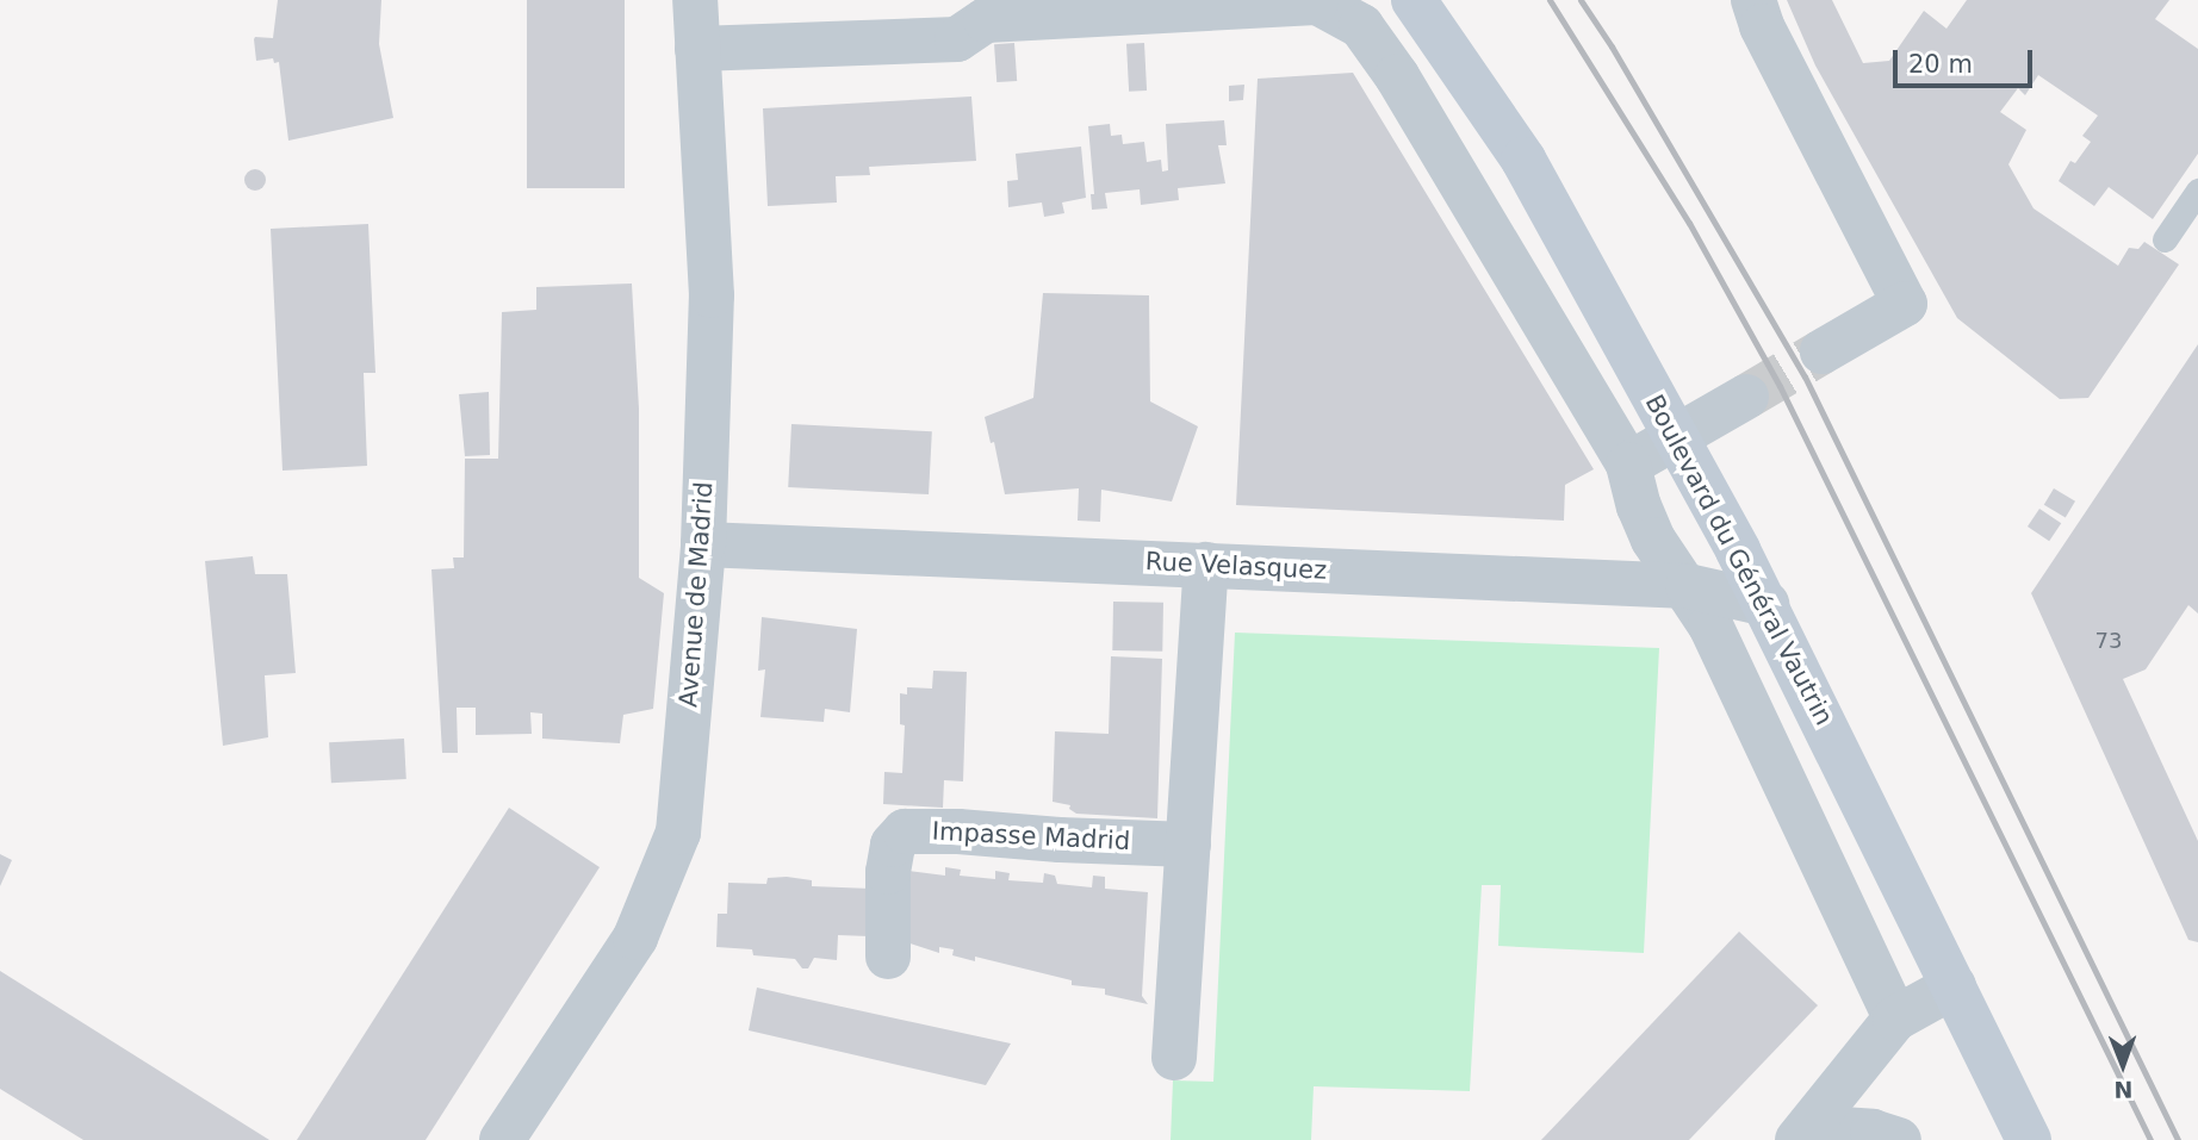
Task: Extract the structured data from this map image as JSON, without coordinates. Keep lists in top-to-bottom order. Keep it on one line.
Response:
{"streets":{"main road":["Boulevard du Général Vautrin"],"street":["Rue Velasquez","Avenue de Madrid","Impasse Madrid"]},"crossings":[["Boulevard du Général Vautrin","Rue Velasquez"],["Rue Velasquez","Avenue de Madrid"]],"house_numbers":["73"],"scale_bar":"20 m","north":"bottom"}
